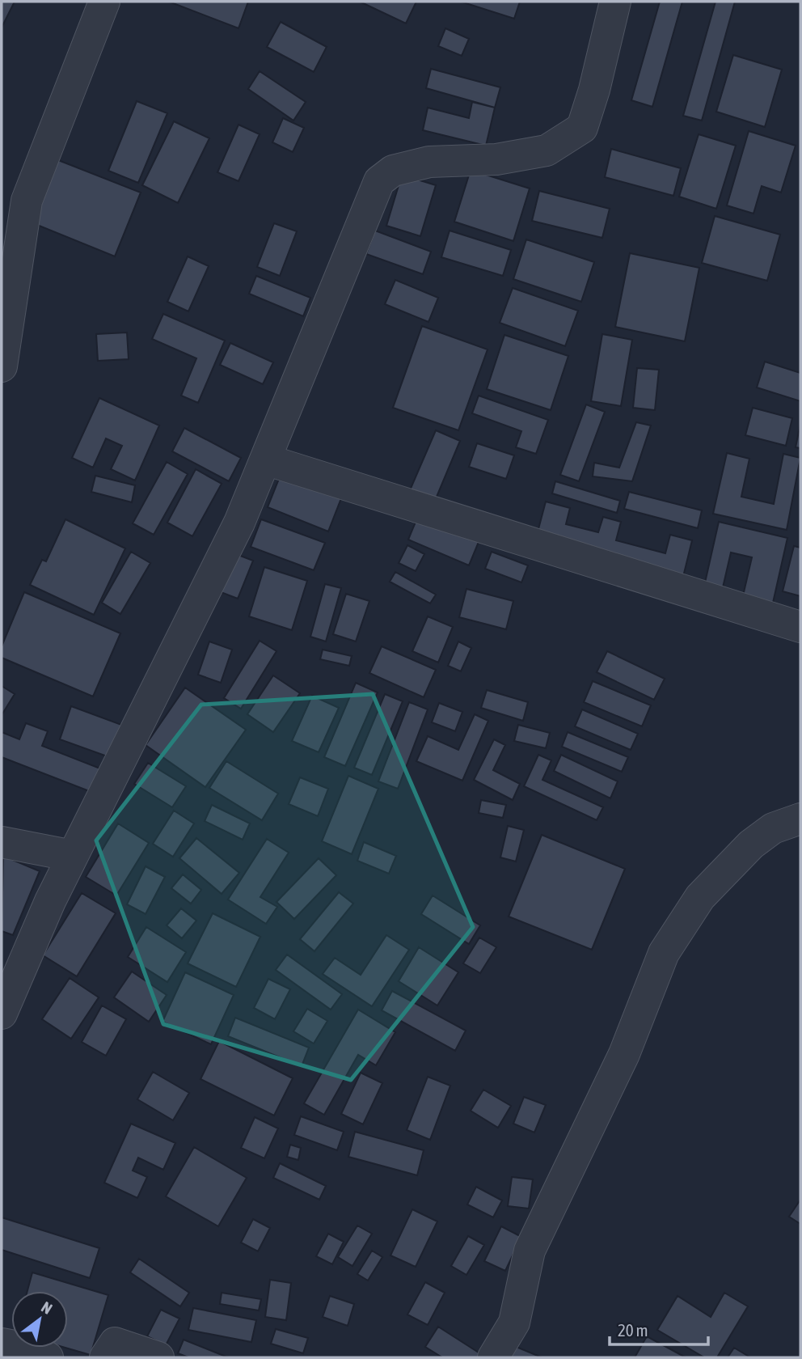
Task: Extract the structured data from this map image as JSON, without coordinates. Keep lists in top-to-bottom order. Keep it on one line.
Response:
{"scale_bar":"20 m","north":"top right"}
